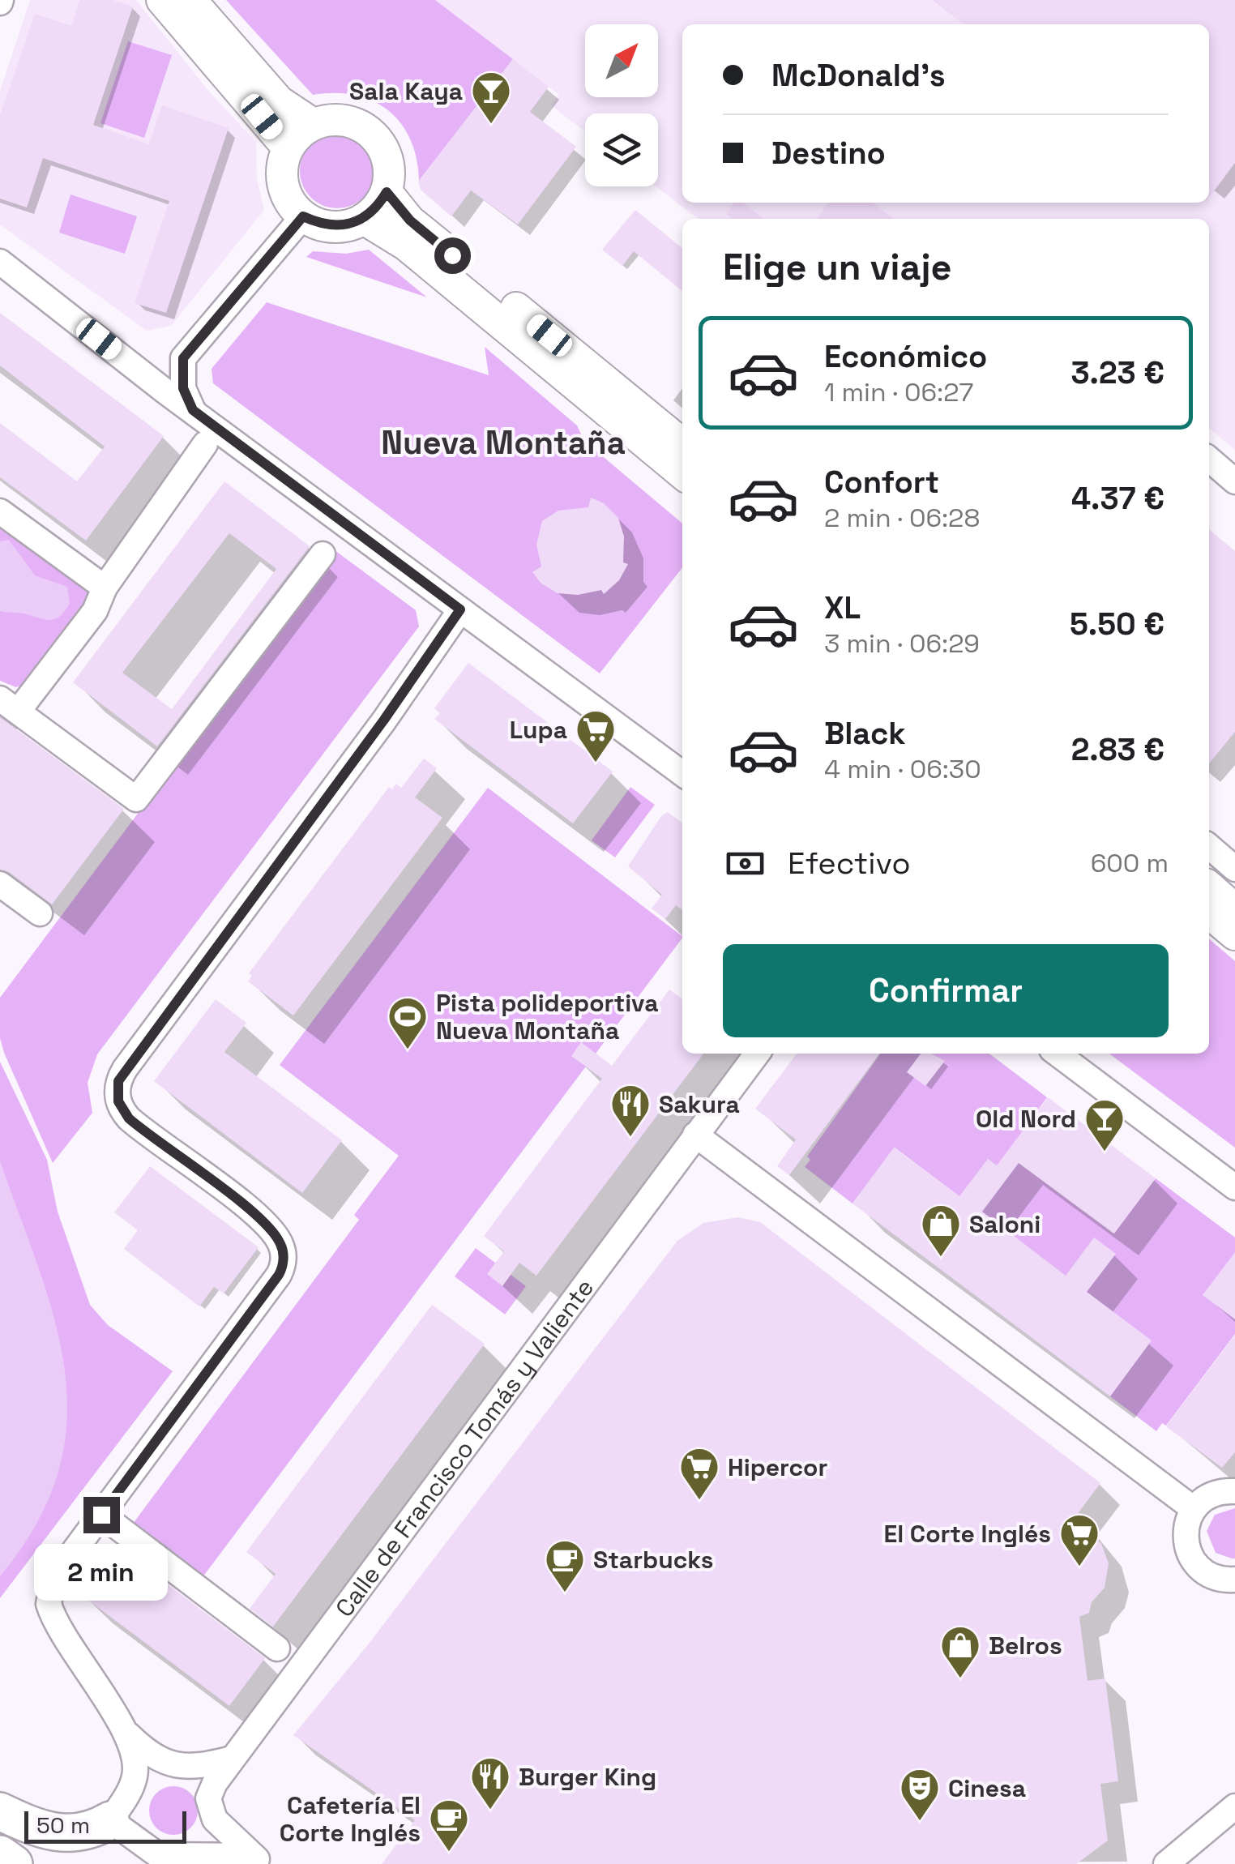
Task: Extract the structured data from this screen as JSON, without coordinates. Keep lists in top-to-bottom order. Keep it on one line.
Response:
{"streets":{"street":["Calle de Francisco Tomás y Valiente"]},"districts":["Nueva Montaña"],"places":{"bar":["Sala Kaya","Old Nord"],"supermarket":["Lupa","Hipercor","El Corte Inglés"],"sports":["Pista polideportiva Nueva Montaña"],"restaurant":["Sakura","Burger King"],"shop":["Saloni","Belros"],"cafe":["Starbucks","Cafetería El Corte Inglés"],"theatre":["Cinesa"]},"scale_bar":"50 m","north":"top right","page":{"banner":["McDonald's","Destino"],"heading":"Elige un viaje","list":[{"name":"Económico","note":"1 min · 06:27","value":"3.23 €"},{"name":"Confort","note":"2 min · 06:28","value":"4.37 €"},{"name":"XL","note":"3 min · 06:29","value":"5.50 €"},{"name":"Black","note":"4 min · 06:30","value":"2.83 €"}],"pay":["Efectivo","600 m"],"buttons":"Confirmar","bubble":"2 min","scale":"50 m"}}
